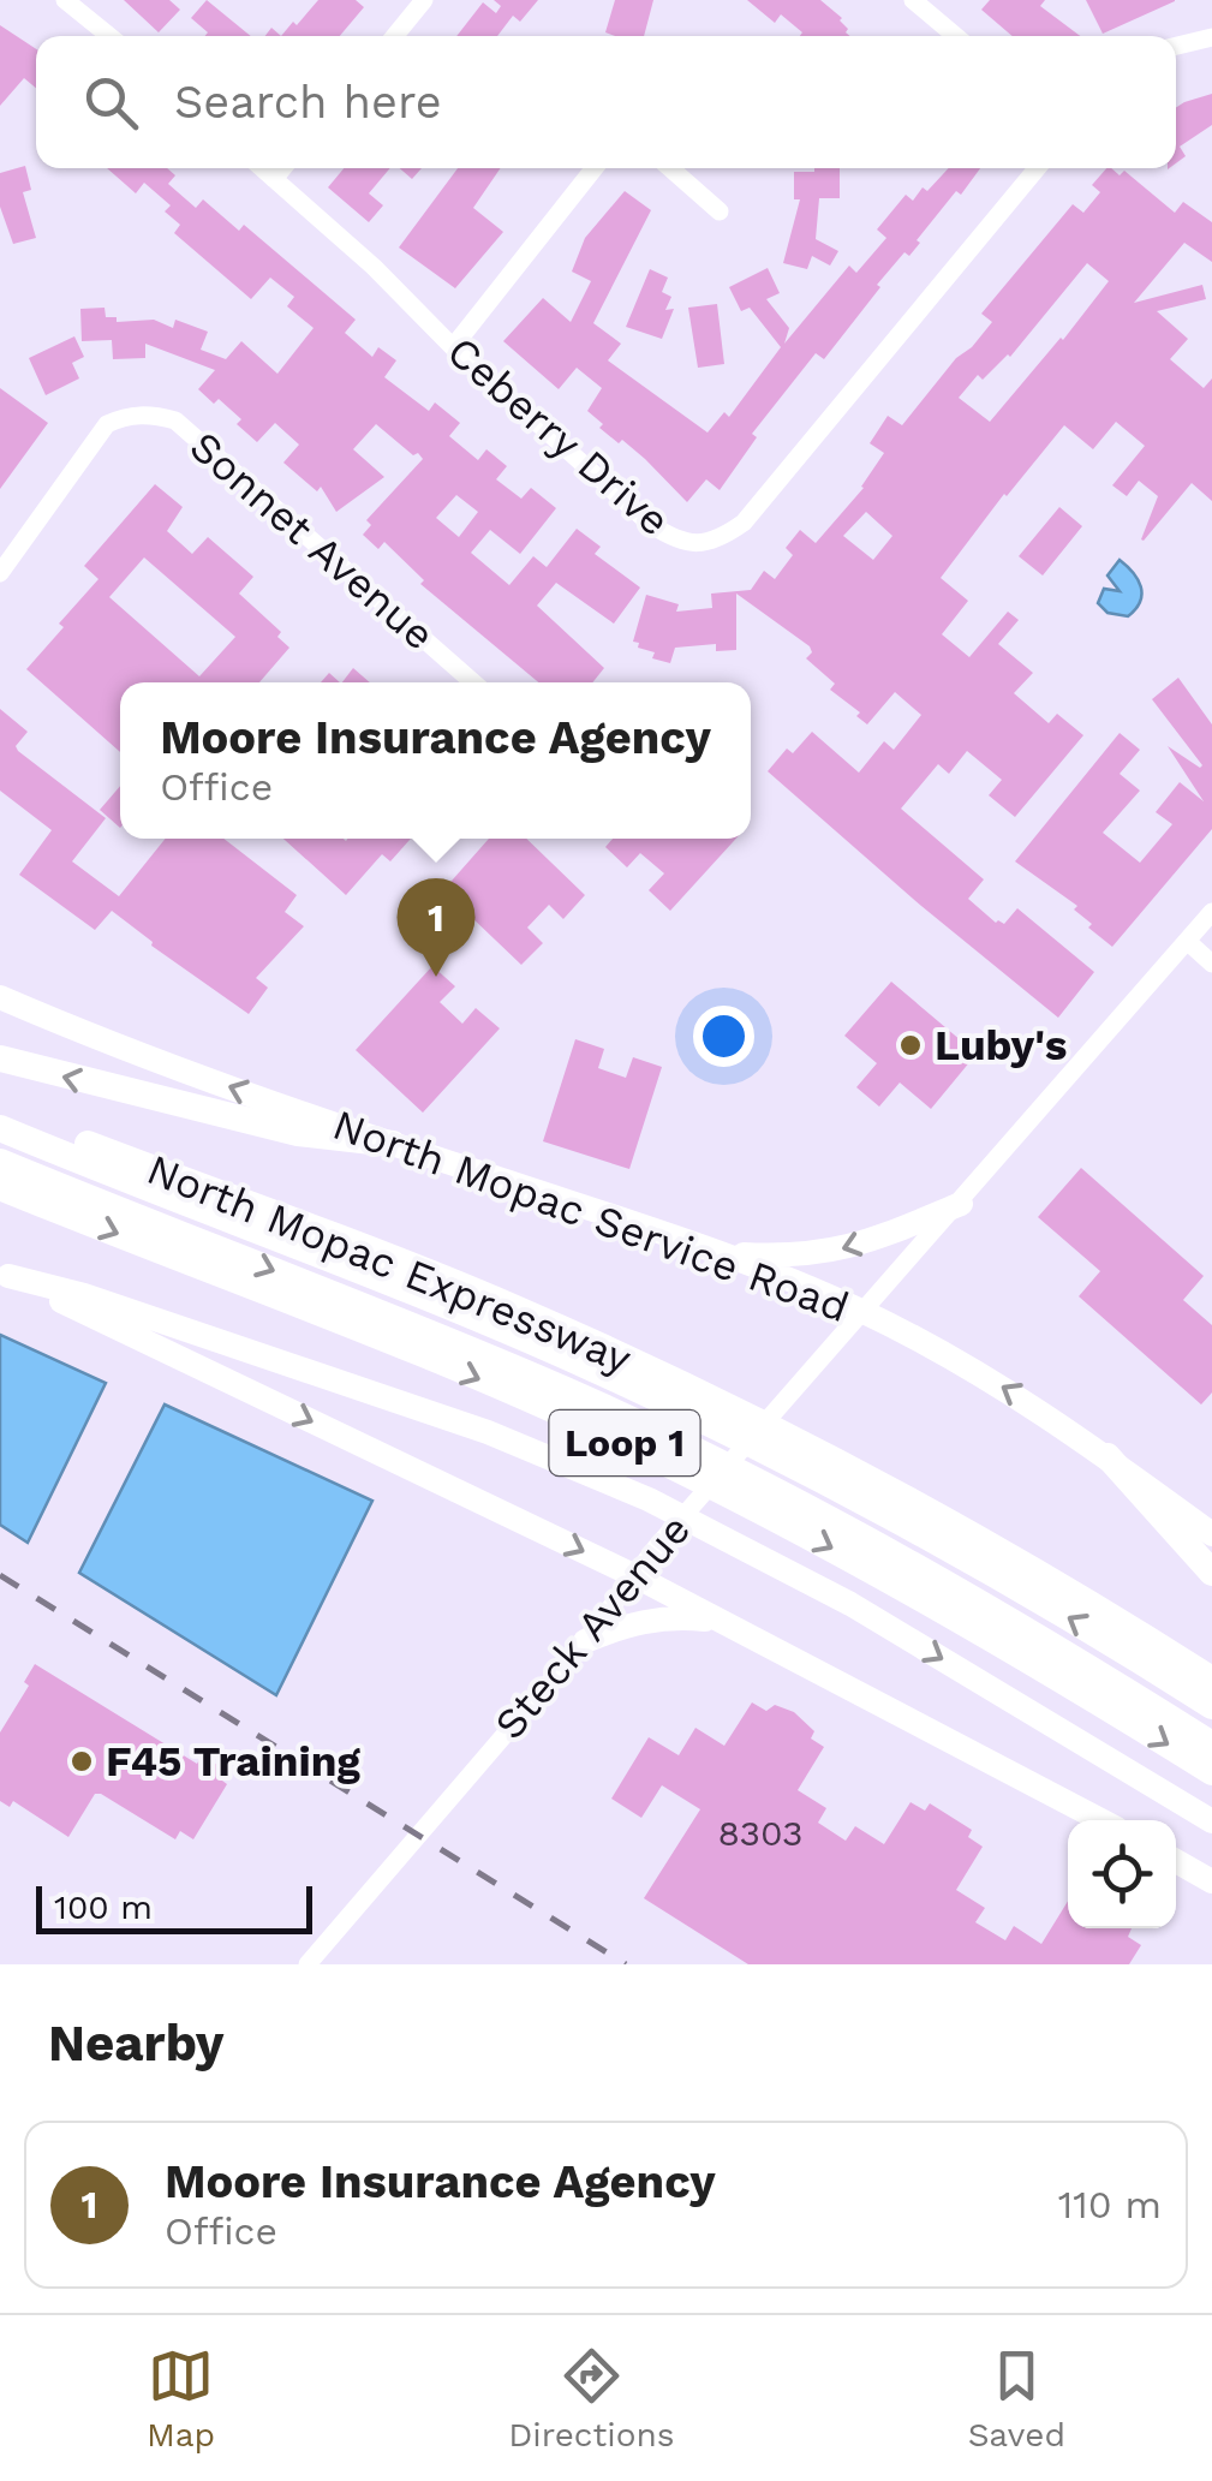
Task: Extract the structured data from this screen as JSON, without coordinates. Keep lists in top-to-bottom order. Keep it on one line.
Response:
{"streets":{"highway":["North Mopac Expressway","Loop 1"],"main road":["North Mopac Service Road"],"street":["Ceberry Drive","Sonnet Avenue","Steck Avenue"]},"crossings":[["North Mopac Service Road","Steck Avenue"]],"one_way":["North Mopac Service Road"],"places":["Luby's","F45 Training"],"house_numbers":["8303"],"scale_bar":"100 m","page":{"search":"Search here","popup":["Moore Insurance Agency","Office"],"pins":"1","scale":"100 m","heading":"Nearby","list":[{"mark":"1","name":"Moore Insurance Agency","note":"Office","value":"110 m"}],"nav":["Map","Directions","Saved"]}}
